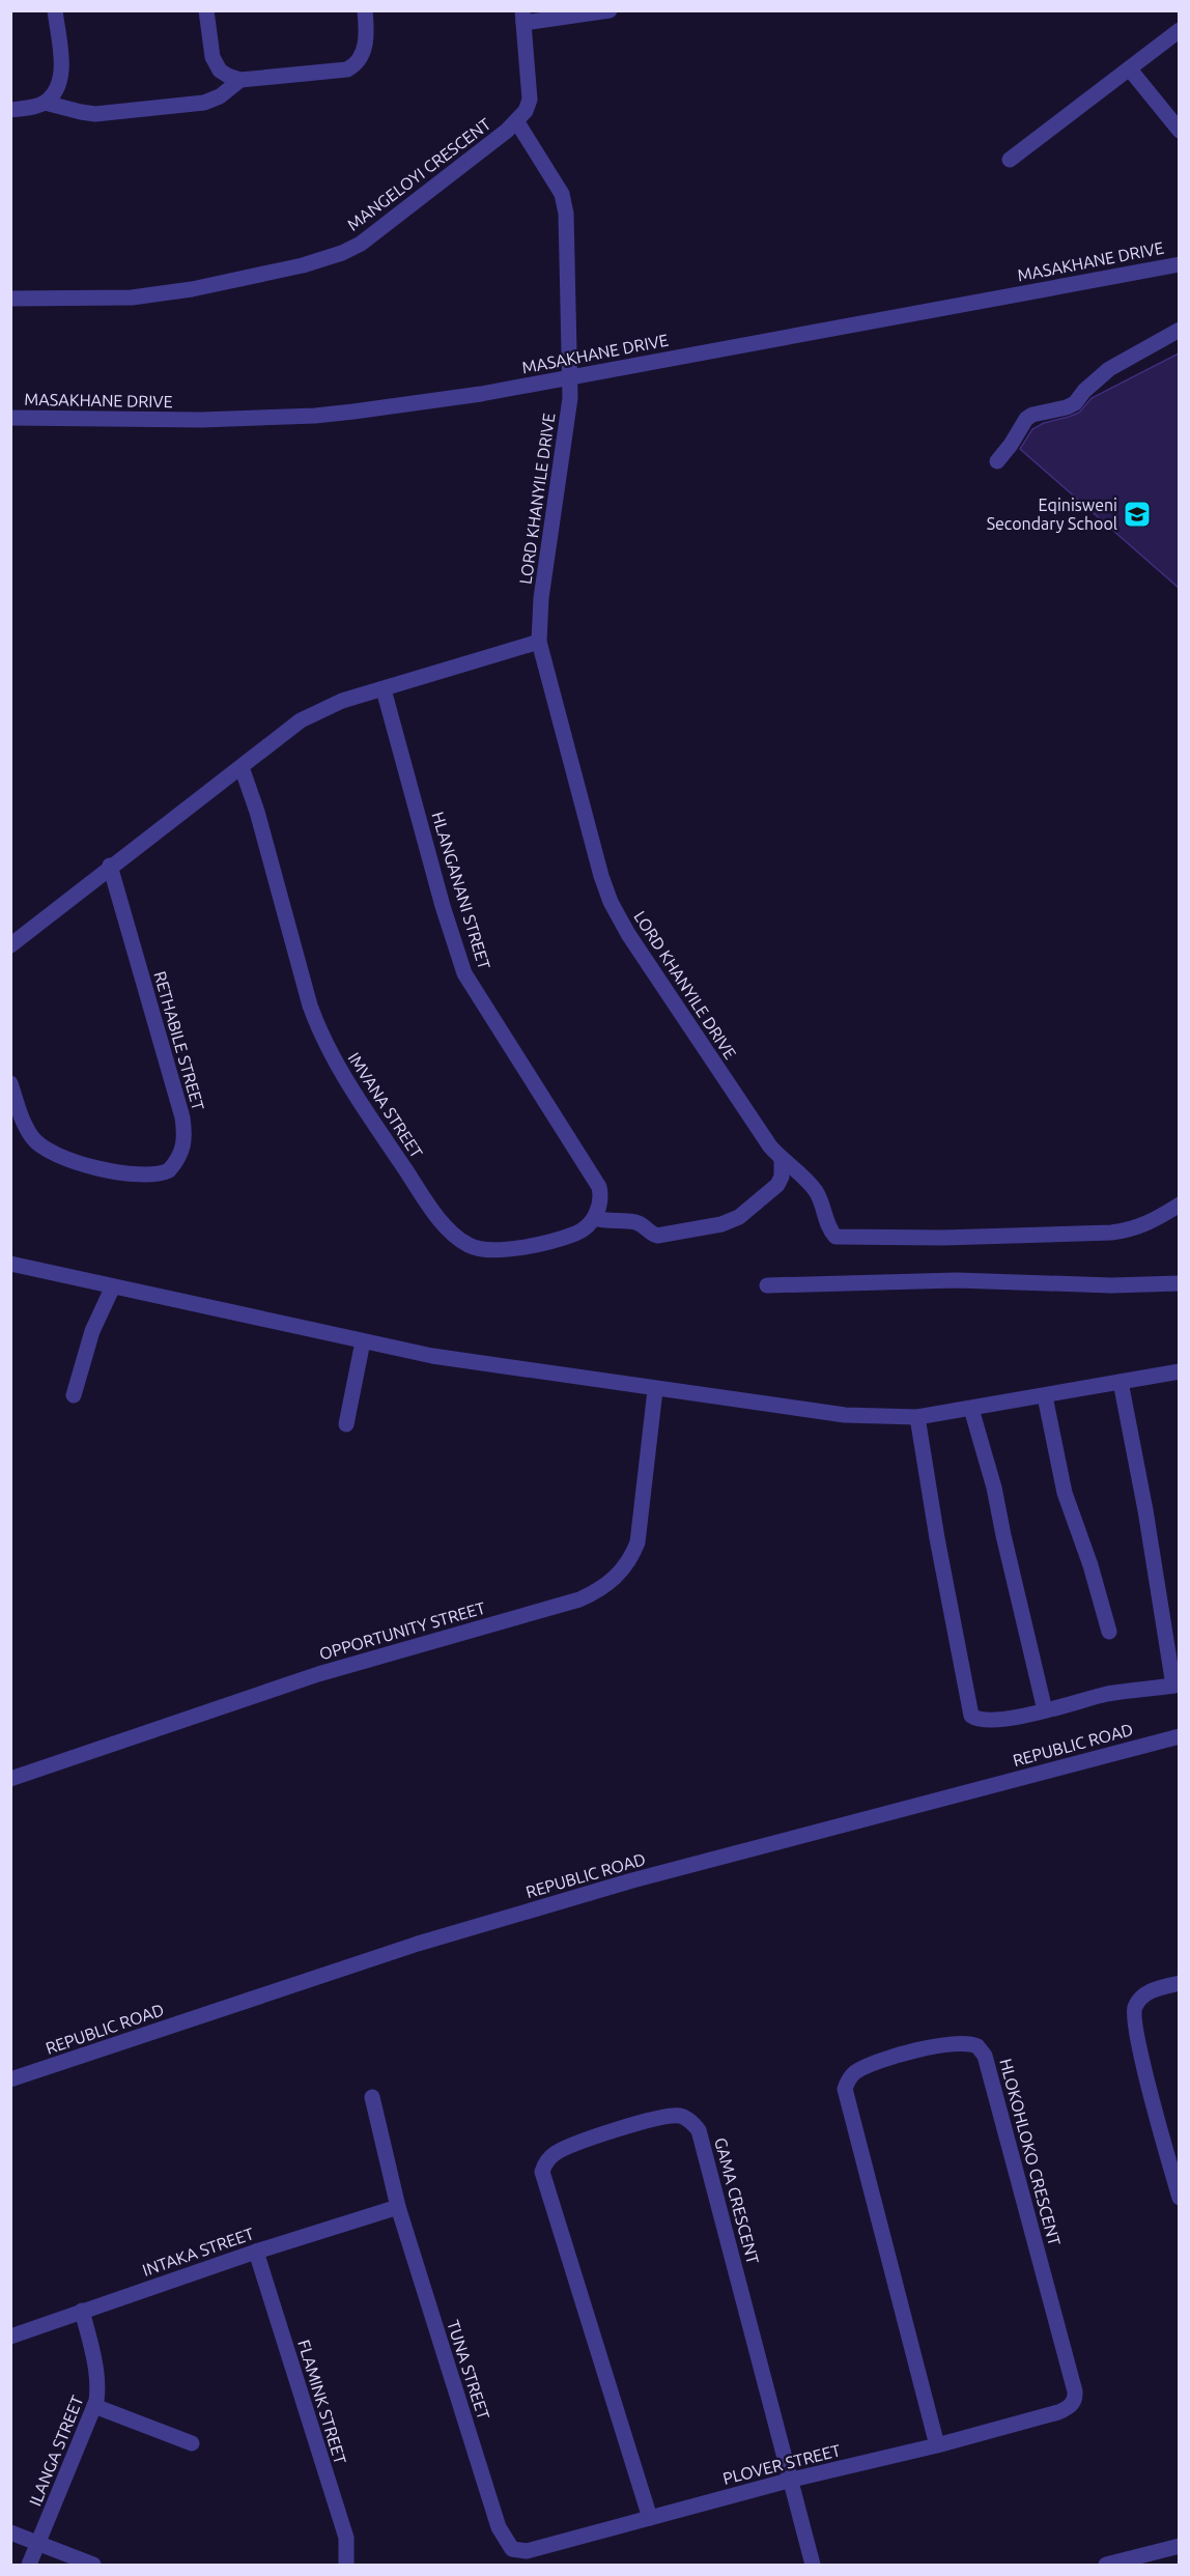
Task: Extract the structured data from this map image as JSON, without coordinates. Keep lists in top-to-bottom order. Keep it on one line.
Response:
{"streets":{"street":["MANGELOYI CRESCENT","MASAKHANE DRIVE","LORD KHANYILE DRIVE","HLANGANANI STREET","RETHABILE STREET","IMVANA STREET","OPPORTUNITY STREET","REPUBLIC ROAD","HLOKOHLOKO CRESCENT","GAMA CRESCENT","INTAKA STREET","TUNA STREET","FLAMINK STREET","ILANGA STREET","PLOVER STREET"]},"crossings":[["MANGELOYI CRESCENT","LORD KHANYILE DRIVE"],["MASAKHANE DRIVE","LORD KHANYILE DRIVE"],["HLANGANANI STREET","IMVANA STREET"],["HLOKOHLOKO CRESCENT","PLOVER STREET"],["GAMA CRESCENT","PLOVER STREET"],["INTAKA STREET","TUNA STREET"],["INTAKA STREET","FLAMINK STREET"],["INTAKA STREET","ILANGA STREET"],["TUNA STREET","PLOVER STREET"]],"places":{"school or university":["Eqinisweni Secondary School"]}}
